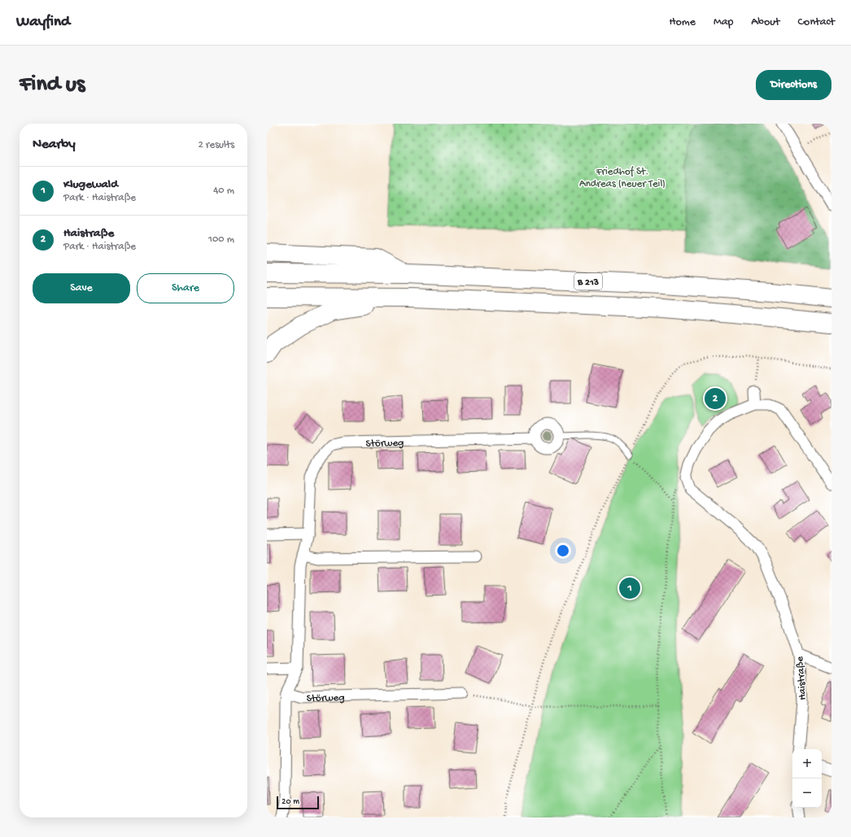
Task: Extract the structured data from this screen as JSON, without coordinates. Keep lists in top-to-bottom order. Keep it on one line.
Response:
{"streets":{"highway":["B 213"],"street":["Störweg","Haistraße"]},"parks":["Friedhof St. Andreas (neuer Teil)"],"scale_bar":"20 m","page":{"header":"Wayfind","nav":["Home","Map","About","Contact"],"buttons":["Directions",["Save","Share"]],"title":"Find us","heading":["Nearby","2 results"],"list":[{"mark":"1","name":"Klugewald","note":"Park · Haistraße","value":"40 m"},{"mark":"2","name":"Haistraße","note":"Park · Haistraße","value":"100 m"}],"pins":["2","1"],"map_buttons":["+","−"],"scale":"20 m"}}
